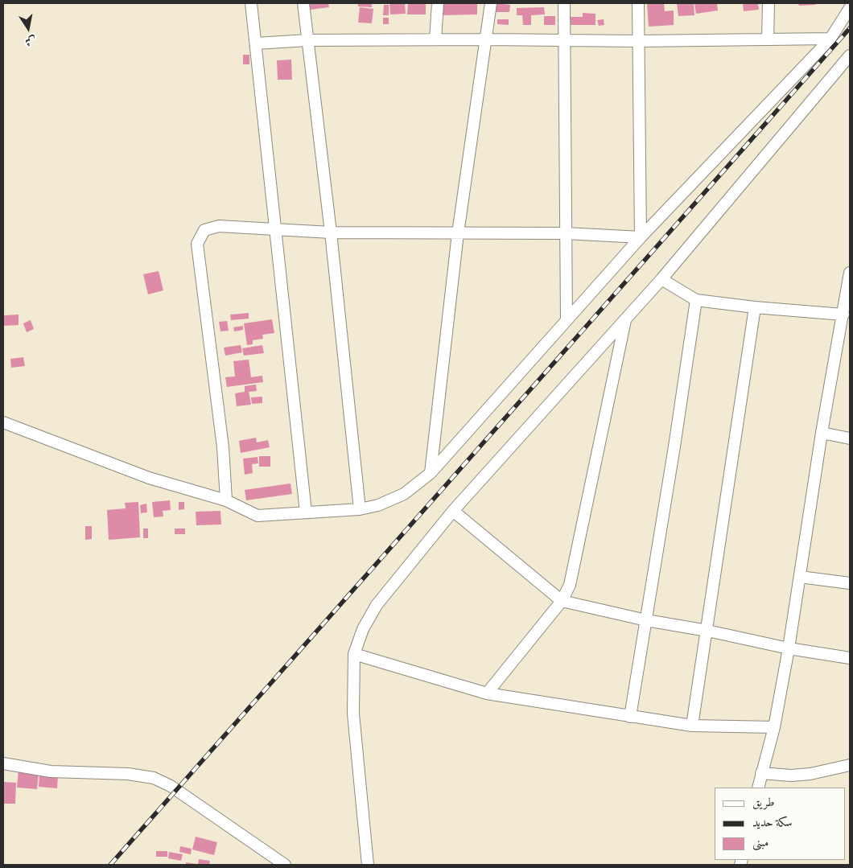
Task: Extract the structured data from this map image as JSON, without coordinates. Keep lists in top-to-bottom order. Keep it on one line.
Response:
{"legend":["طريق","سكة حديد","مبنى"],"north":"bottom"}
